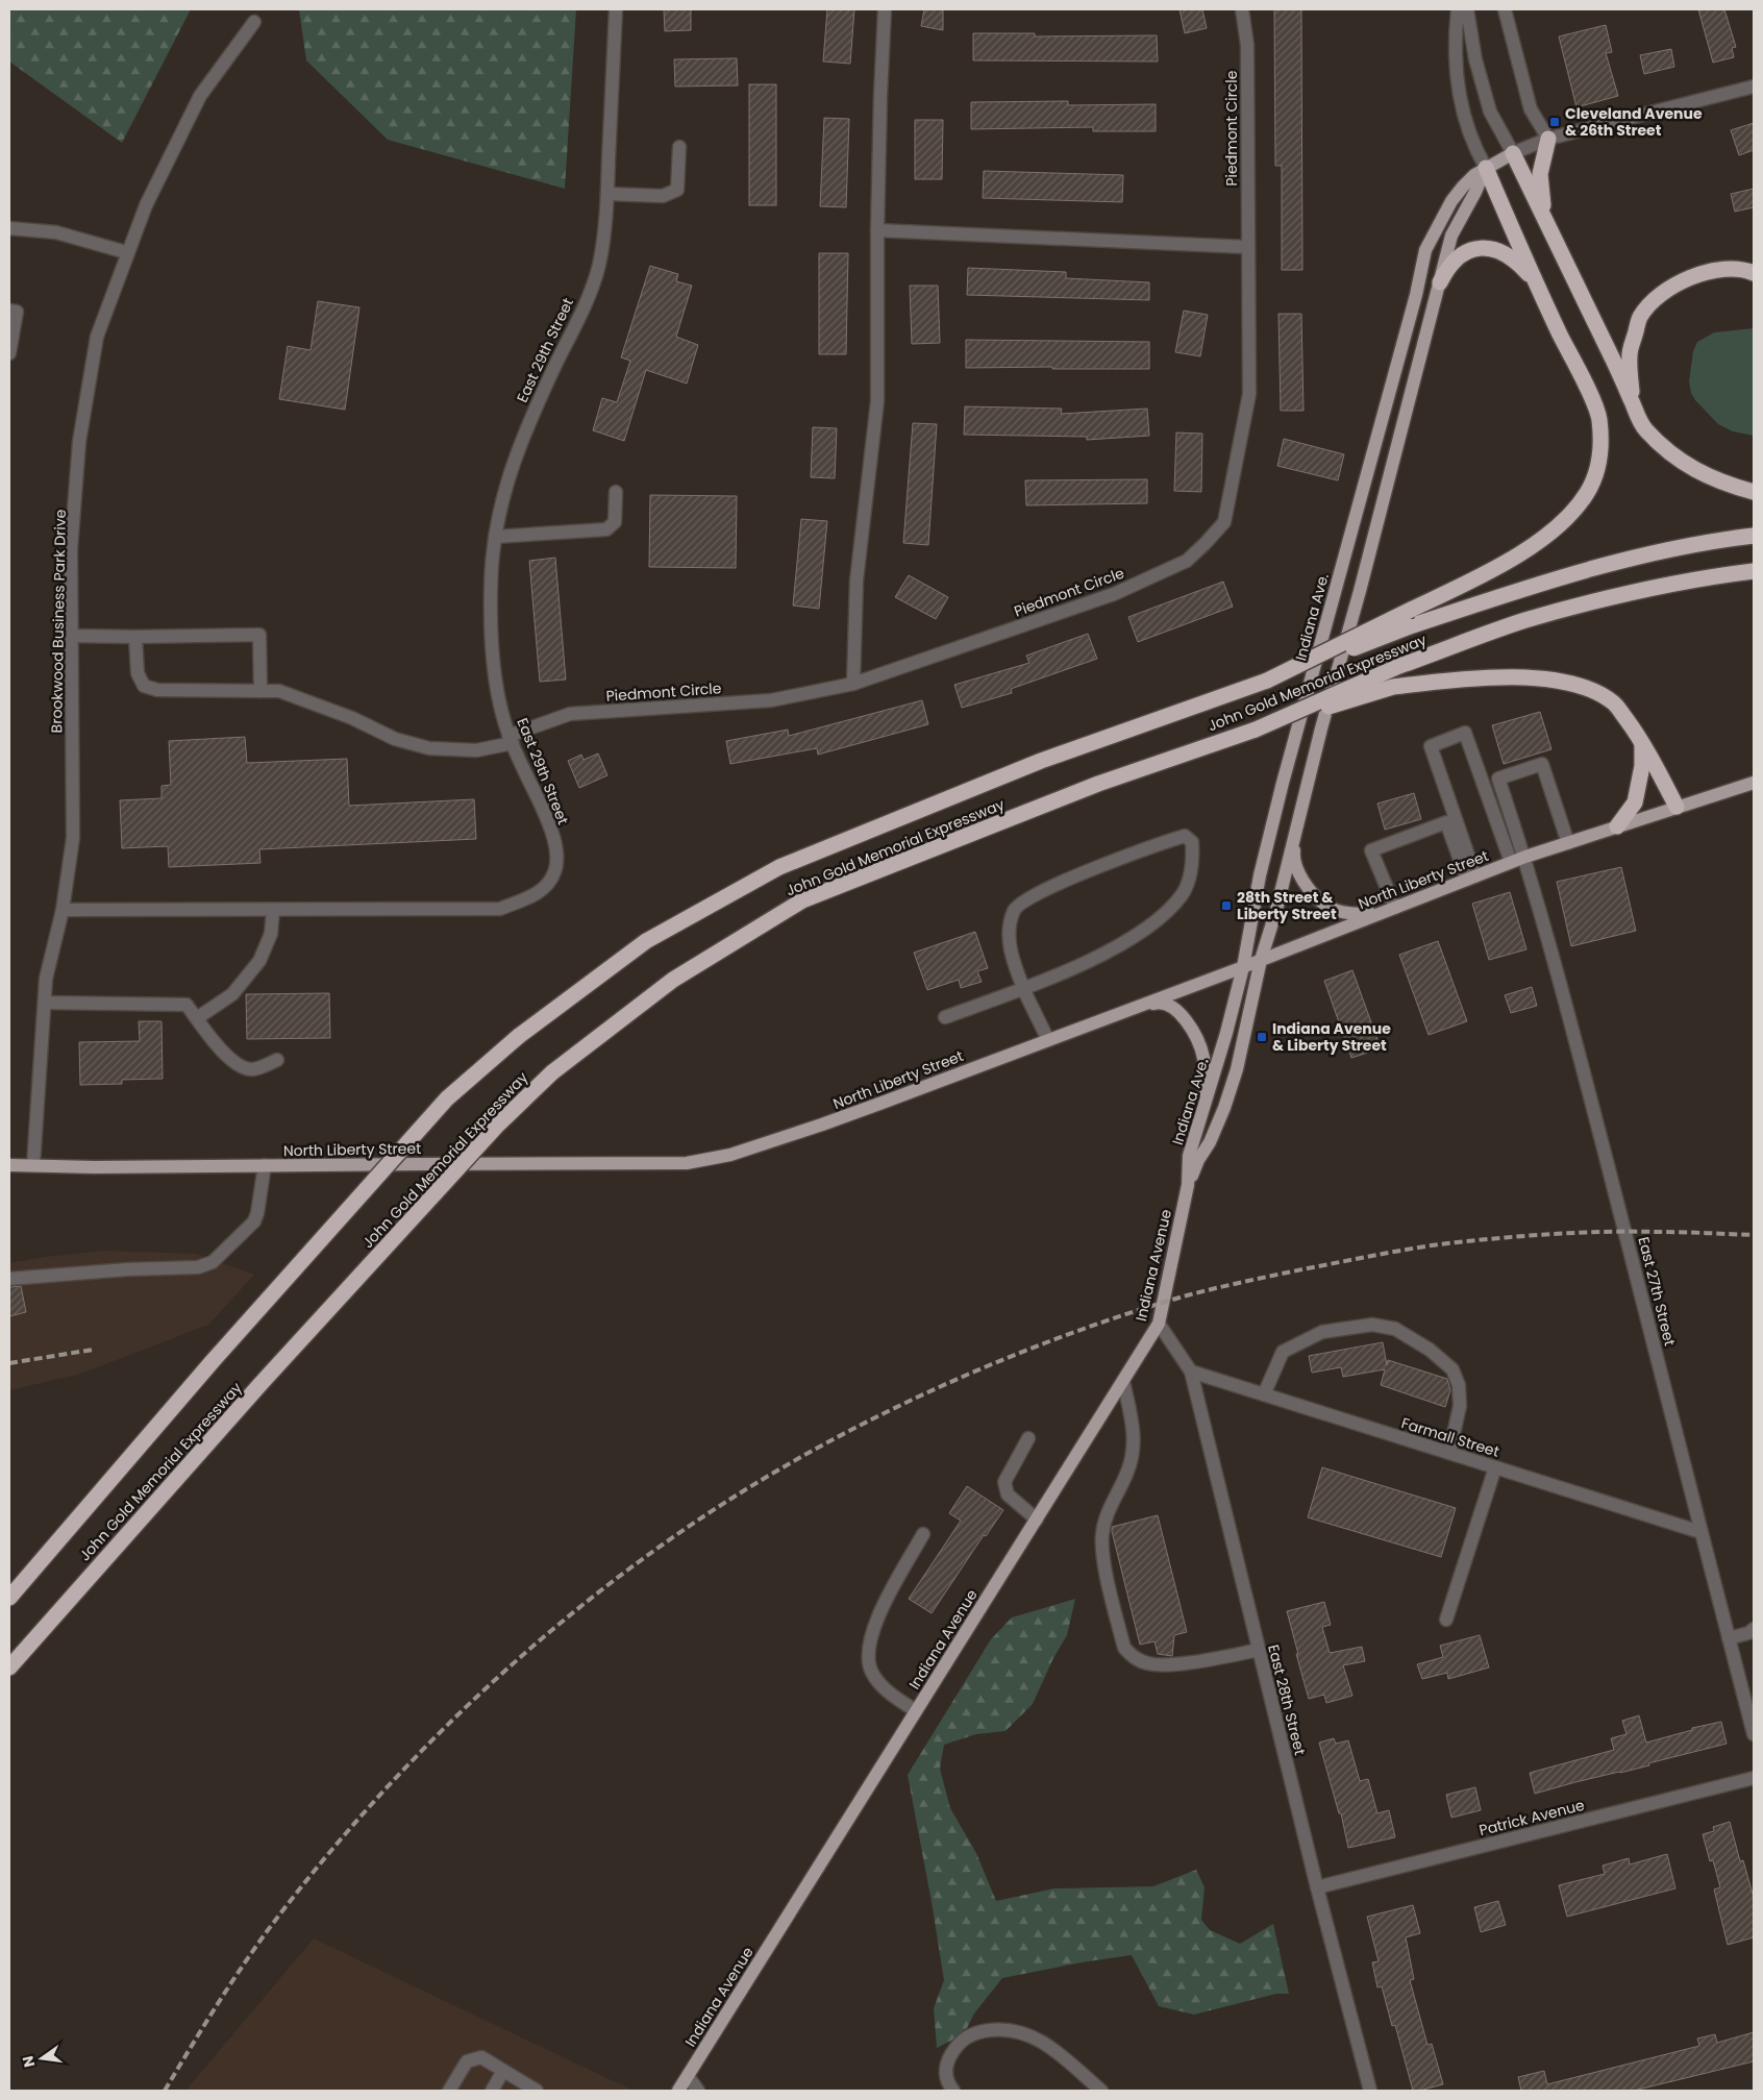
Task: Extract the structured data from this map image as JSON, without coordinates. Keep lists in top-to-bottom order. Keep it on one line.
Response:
{"streets":{"highway":["John Gold Memorial Expressway"],"main road":["Indiana Ave.","North Liberty Street","Indiana Avenue"],"street":["Piedmont Circle","East 29th Street","Brookwood Business Park Drive","East 27th Street","Farmall Street","East 28th Street","Patrick Avenue"]},"crossings":[["Piedmont Circle","East 29th Street"],["East 29th Street","Brookwood Business Park Drive"],["Indiana Ave.","North Liberty Street"],["Indiana Ave.","Indiana Avenue"],["Brookwood Business Park Drive","North Liberty Street"],["North Liberty Street","East 27th Street"],["Indiana Avenue","East 28th Street"],["East 27th Street","Farmall Street"],["Farmall Street","East 28th Street"],["East 28th Street","Patrick Avenue"]],"places":{"transit":["Cleveland Avenue & 26th Street","28th Street & Liberty Street","Indiana Avenue & Liberty Street"]},"north":"left"}
